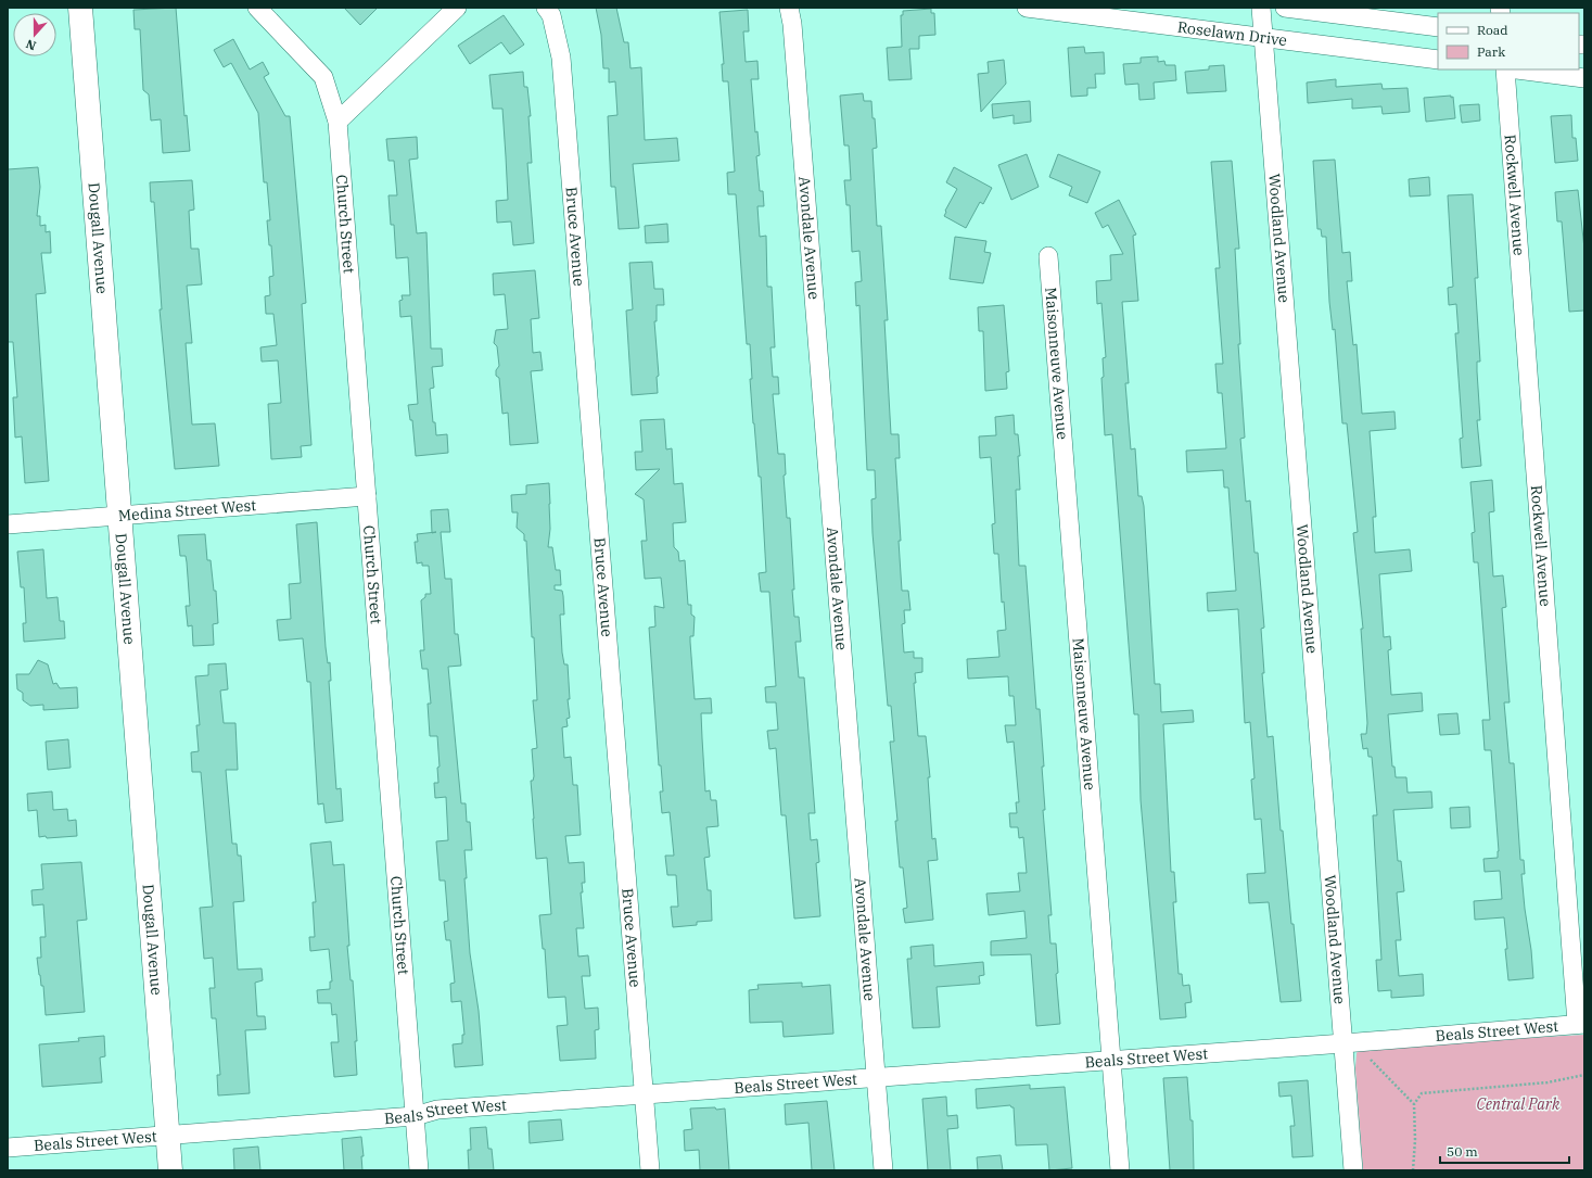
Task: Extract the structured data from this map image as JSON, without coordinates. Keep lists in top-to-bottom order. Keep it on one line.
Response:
{"streets":{"main road":["Dougall Avenue"],"street":["Roselawn Drive","Rockwell Avenue","Church Street","Bruce Avenue","Avondale Avenue","Woodland Avenue","Maisonneuve Avenue","Medina Street West","Beals Street West"]},"crossings":[["Roselawn Drive","Woodland Avenue"],["Rockwell Avenue","Beals Street West"],["Church Street","Medina Street West"],["Church Street","Beals Street West"],["Bruce Avenue","Beals Street West"],["Dougall Avenue","Medina Street West"],["Dougall Avenue","Beals Street West"],["Avondale Avenue","Beals Street West"],["Woodland Avenue","Beals Street West"],["Maisonneuve Avenue","Beals Street West"]],"parks":["Central Park"],"legend":["Road","Park"],"scale_bar":"50 m","north":"bottom"}
